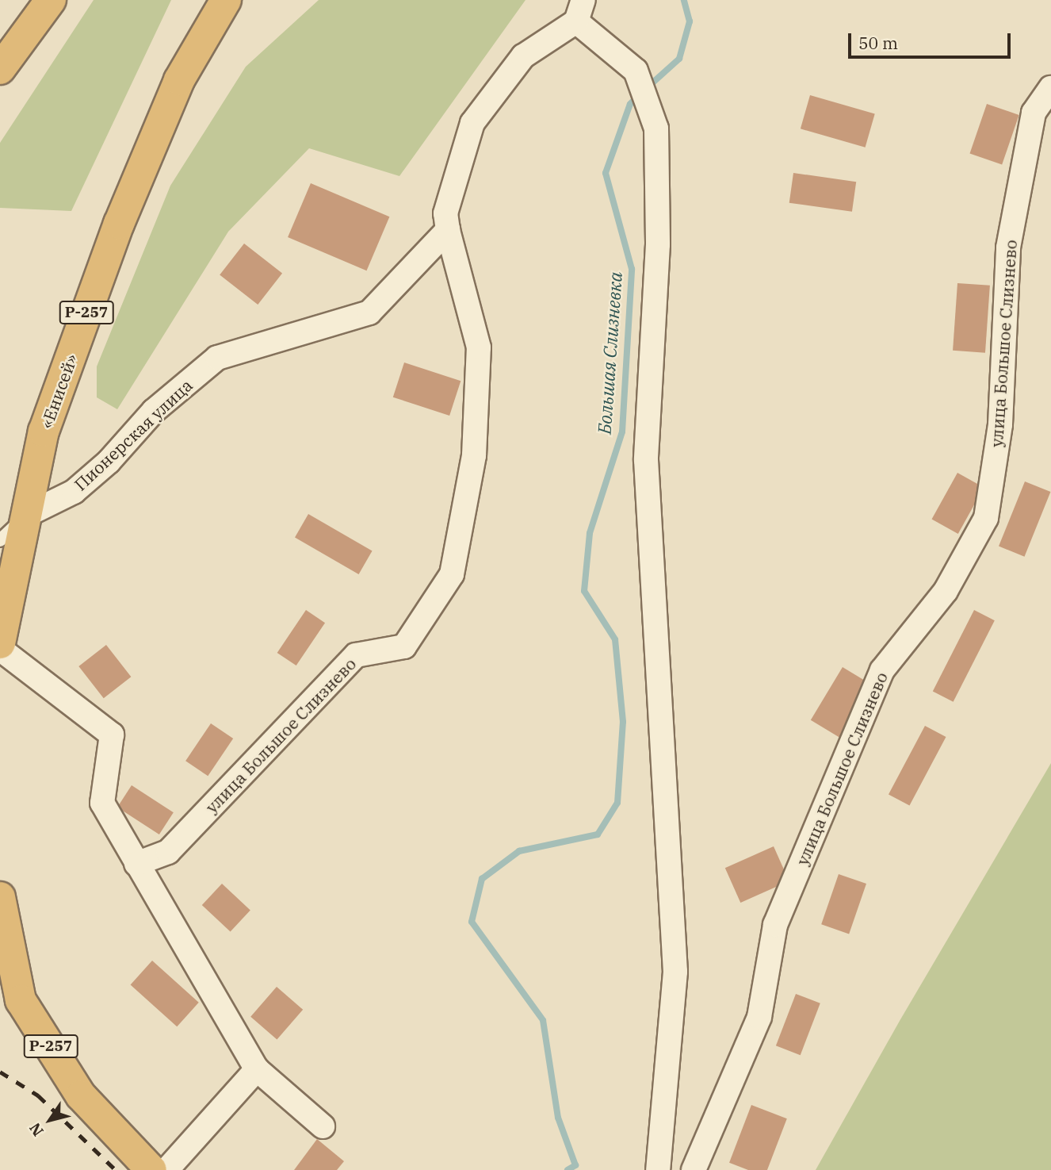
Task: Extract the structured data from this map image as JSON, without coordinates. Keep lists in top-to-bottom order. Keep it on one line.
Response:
{"streets":{"highway":["Р-257","«Енисей»"],"street":["улица Большое Слизнево","Пионерская улица"]},"crossings":[["улица Большое Слизнево","Пионерская улица"],["«Енисей»","Пионерская улица"]],"water":["Большая Слизневка"],"scale_bar":"50 m","north":"bottom left"}
